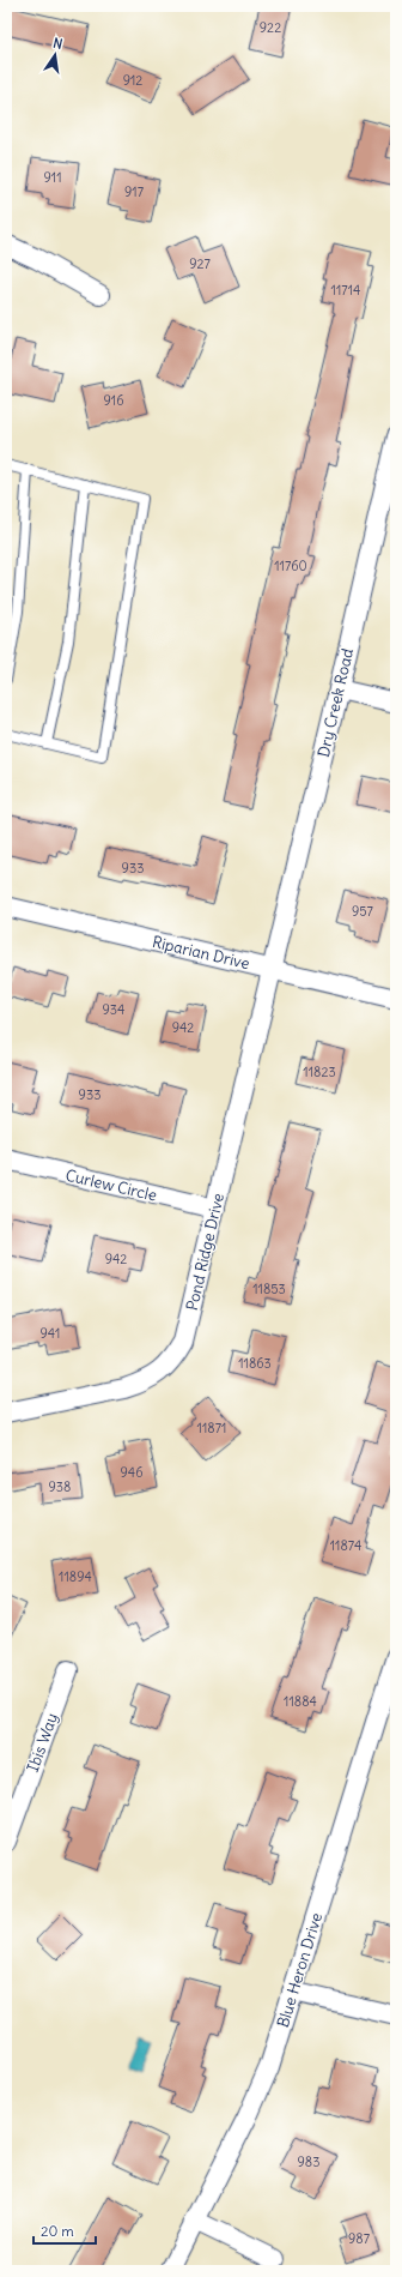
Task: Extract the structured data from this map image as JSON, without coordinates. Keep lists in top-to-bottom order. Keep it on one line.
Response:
{"streets":{"street":["Dry Creek Road","Riparian Drive","Curlew Circle","Pond Ridge Drive","Ibis Way","Blue Heron Drive"]},"crossings":[["Dry Creek Road","Riparian Drive"],["Dry Creek Road","Pond Ridge Drive"],["Riparian Drive","Pond Ridge Drive"],["Curlew Circle","Pond Ridge Drive"]],"house_numbers":["922","912","911","917","927","11714","916","11760","933","957","934","942","11823","933","942","11853","941","11863","11871","946","938","11874","11894","11884","983","987"],"scale_bar":"20 m","north":"top"}
